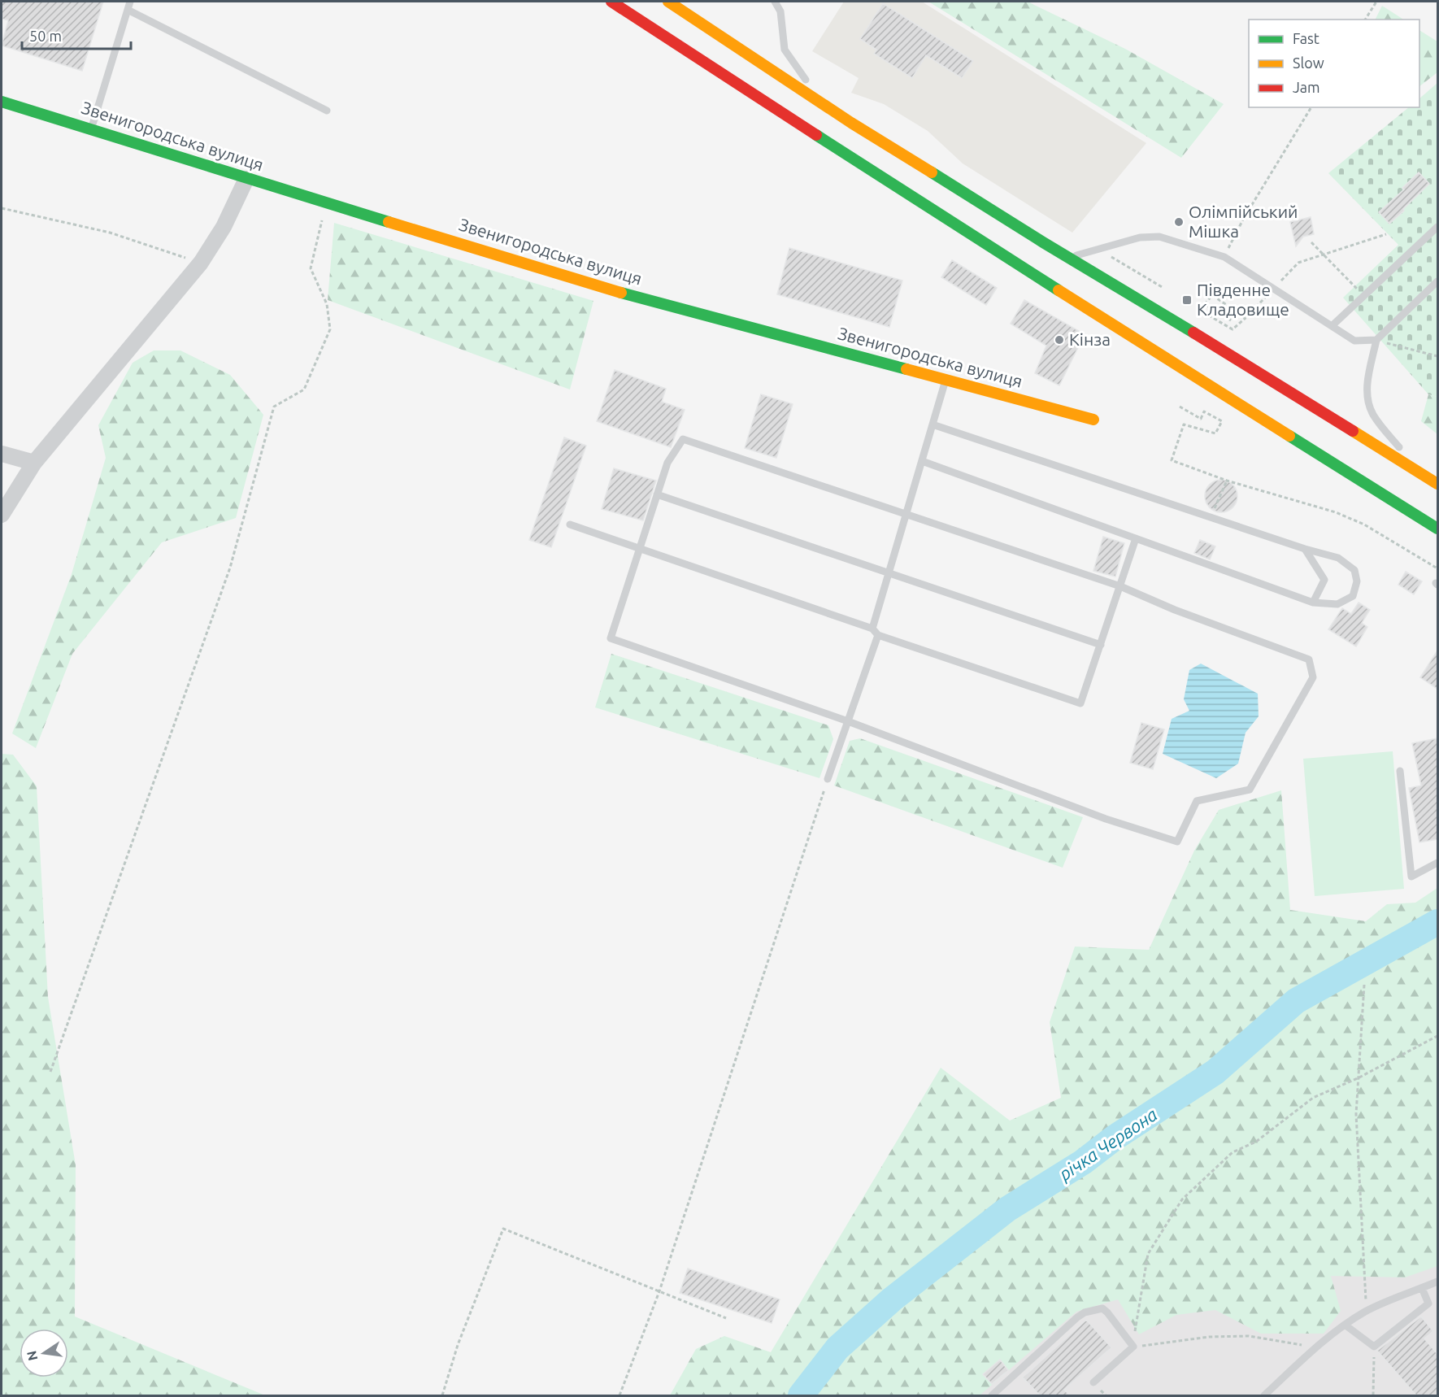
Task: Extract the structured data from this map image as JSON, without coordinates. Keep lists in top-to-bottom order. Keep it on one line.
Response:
{"streets":{"main road":["Звенигородська вулиця"]},"water":["річка Червона"],"places":{"other":["Олімпійський Мішка","Кінза"],"transit":["Південне Кладовище"]},"legend":["Fast","Slow","Jam"],"scale_bar":"50 m","north":"left"}
